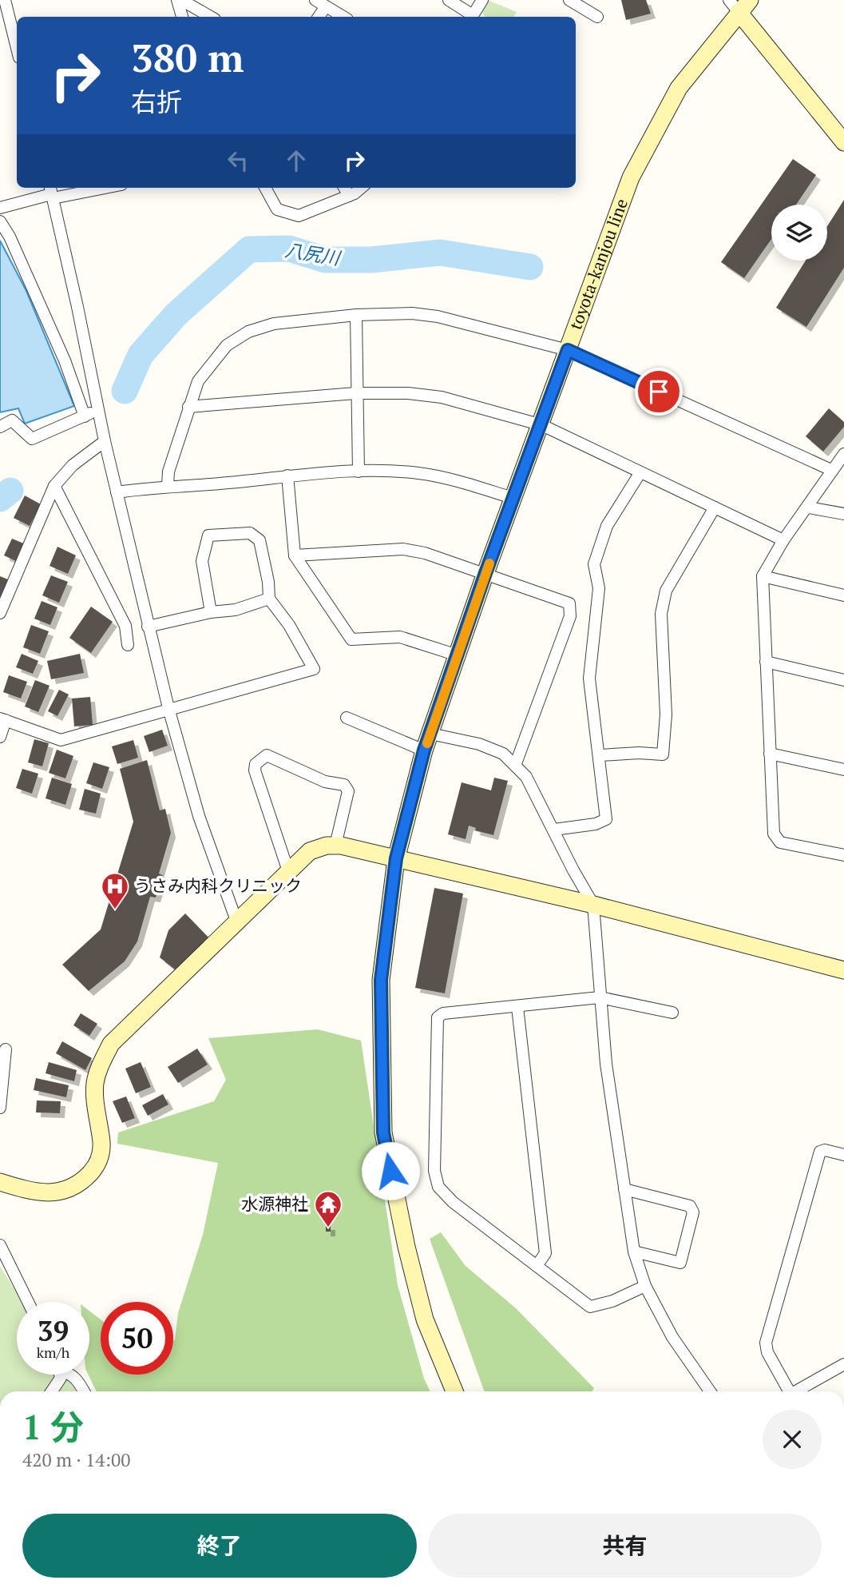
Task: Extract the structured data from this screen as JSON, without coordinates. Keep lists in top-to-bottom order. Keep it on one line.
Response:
{"streets":{"main road":["toyota-kanjou line"]},"water":["八尻川"],"places":{"hospital":["うさみ内科クリニック"],"temple":["水源神社"]},"page":{"turn":["380 m","右折"],"speed":"39 km/h","limit":"50","heading":["1 分","420 m · 14:00"],"buttons":["終了","共有"]}}
